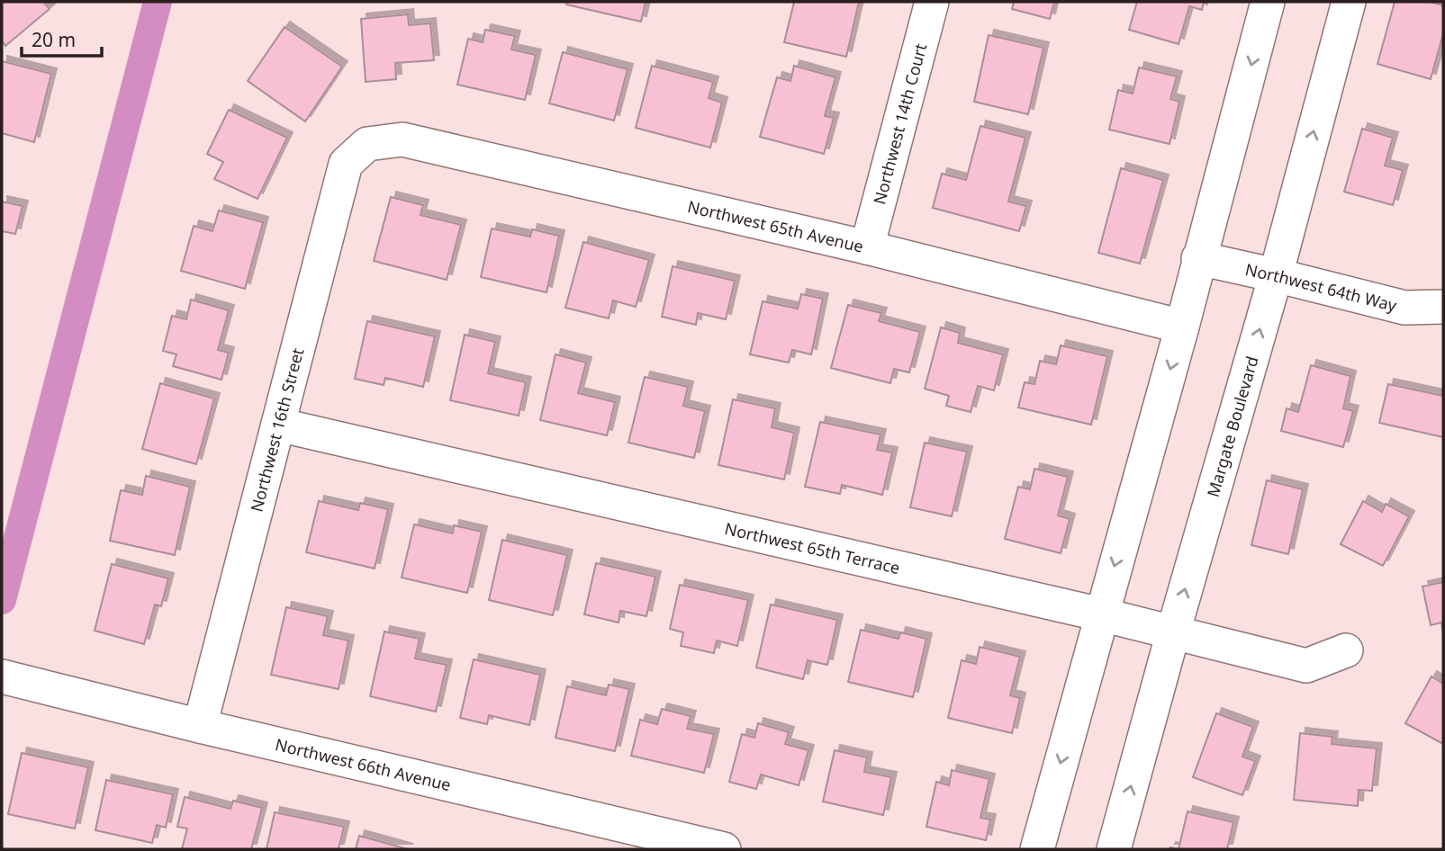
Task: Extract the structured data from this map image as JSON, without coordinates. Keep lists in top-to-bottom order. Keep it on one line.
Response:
{"streets":{"street":["Northwest 14th Court","Northwest 65th Avenue","Northwest 64th Way","Margate Boulevard","Northwest 16th Street","Northwest 65th Terrace","Northwest 66th Avenue"]},"crossings":[["Northwest 14th Court","Northwest 65th Avenue"],["Northwest 65th Avenue","Northwest 16th Street"],["Northwest 64th Way","Margate Boulevard"],["Margate Boulevard","Northwest 65th Terrace"],["Northwest 16th Street","Northwest 65th Terrace"],["Northwest 16th Street","Northwest 66th Avenue"]],"scale_bar":"20 m"}
